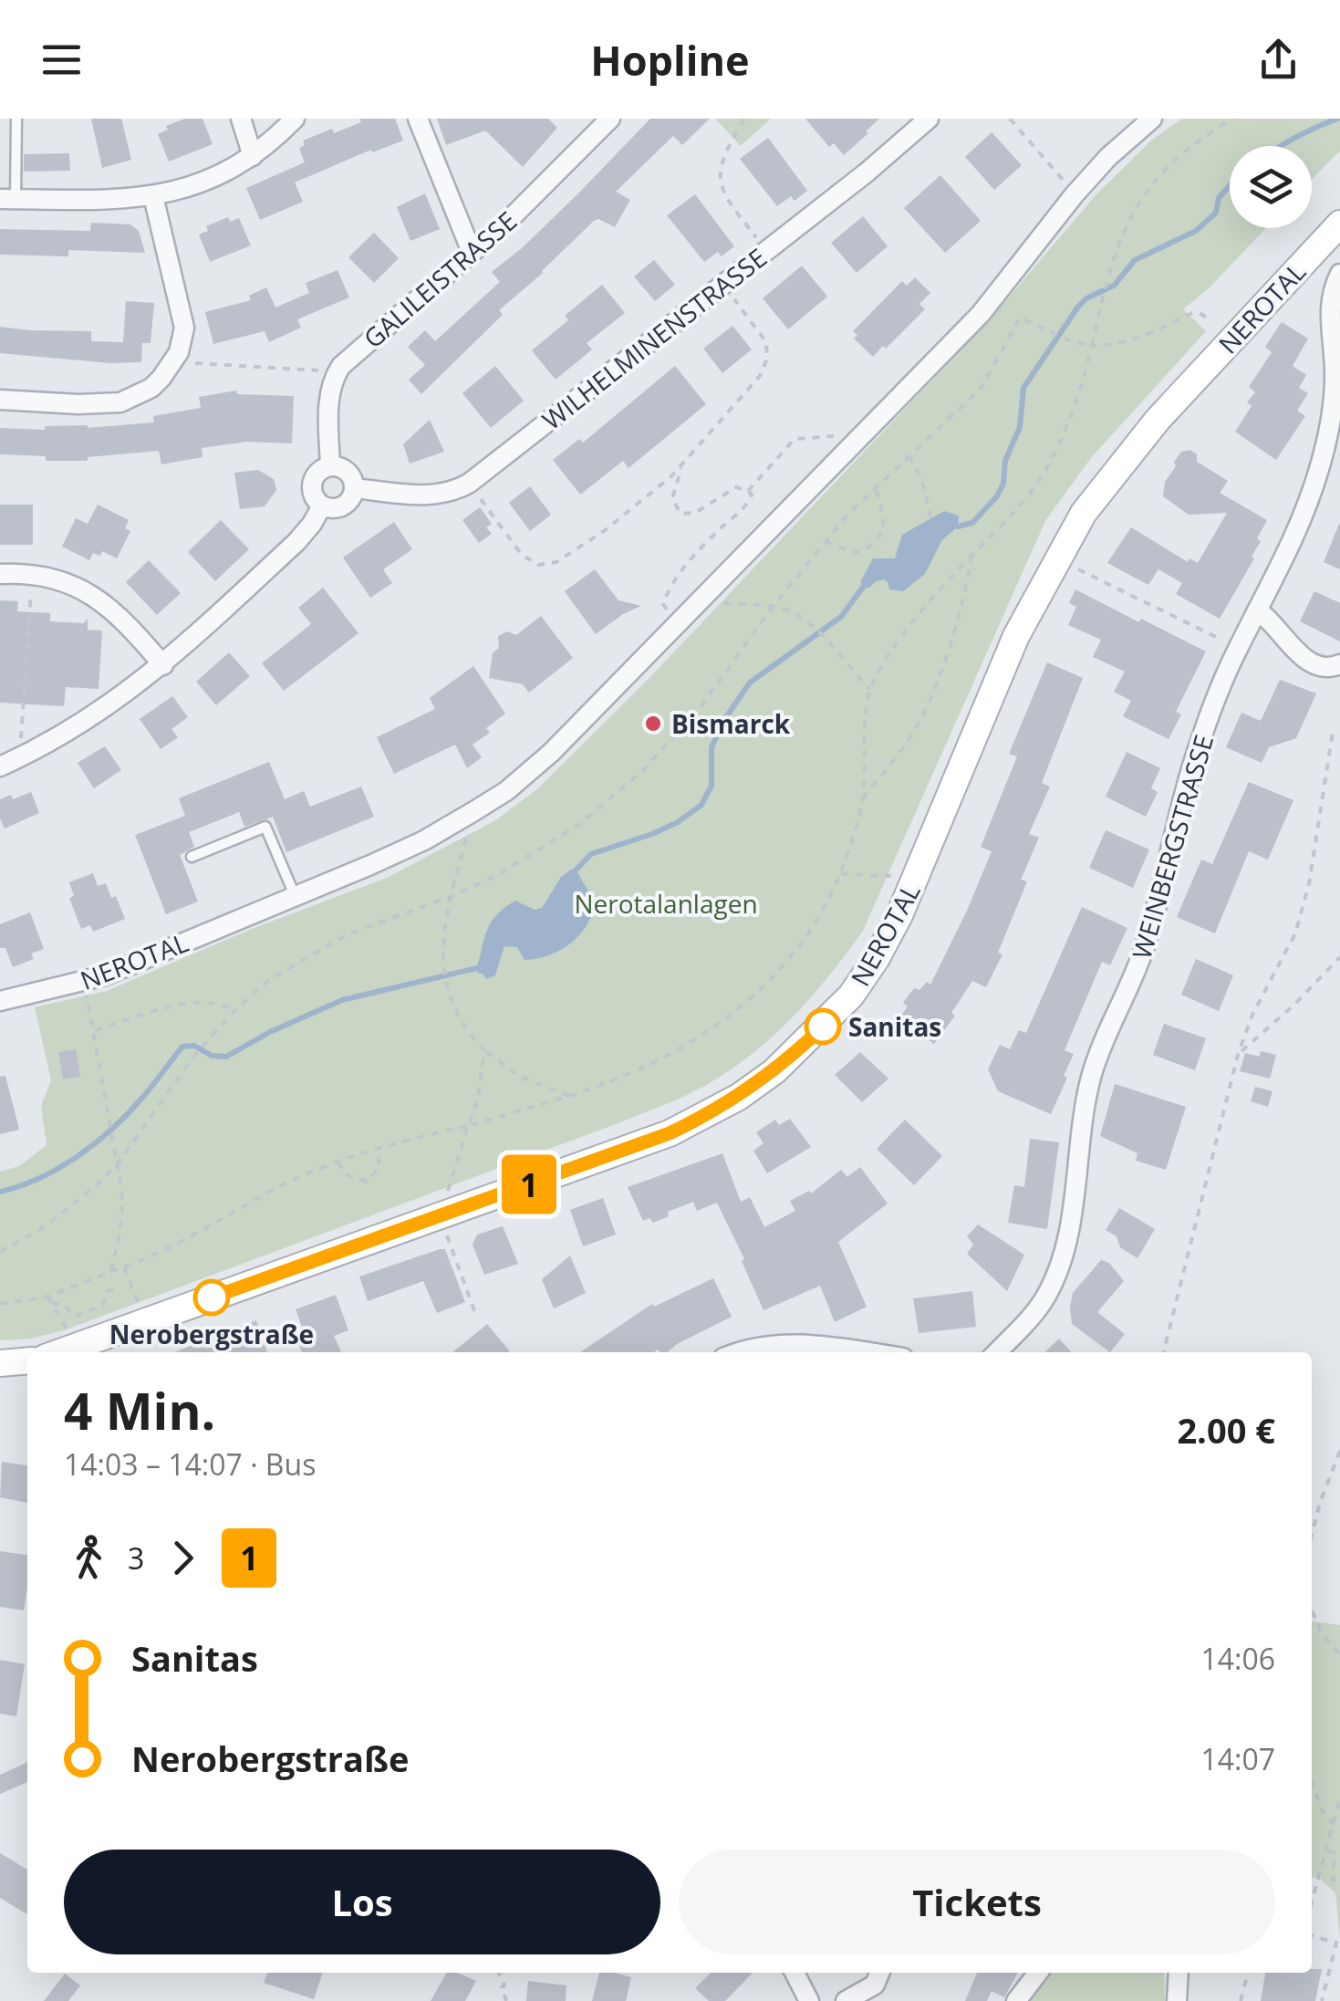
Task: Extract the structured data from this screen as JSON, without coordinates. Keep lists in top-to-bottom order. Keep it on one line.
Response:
{"streets":{"street":["GALILEISTRASSE","NEROTAL","WILHELMINENSTRASSE","WEINBERGSTRASSE"]},"parks":["Nerotalanlagen"],"places":["Bismarck","Sanitas","Nerobergstraße"],"lines":["bus line 1"],"page":{"header":"Hopline","on_map":"1","heading":["4 Min.","14:03 – 14:07 · Bus","2.00 €"],"legs":["3","1"],"list":[{"name":"Sanitas","value":"14:06"},{"name":"Nerobergstraße","value":"14:07"}],"buttons":["Los","Tickets"]}}
